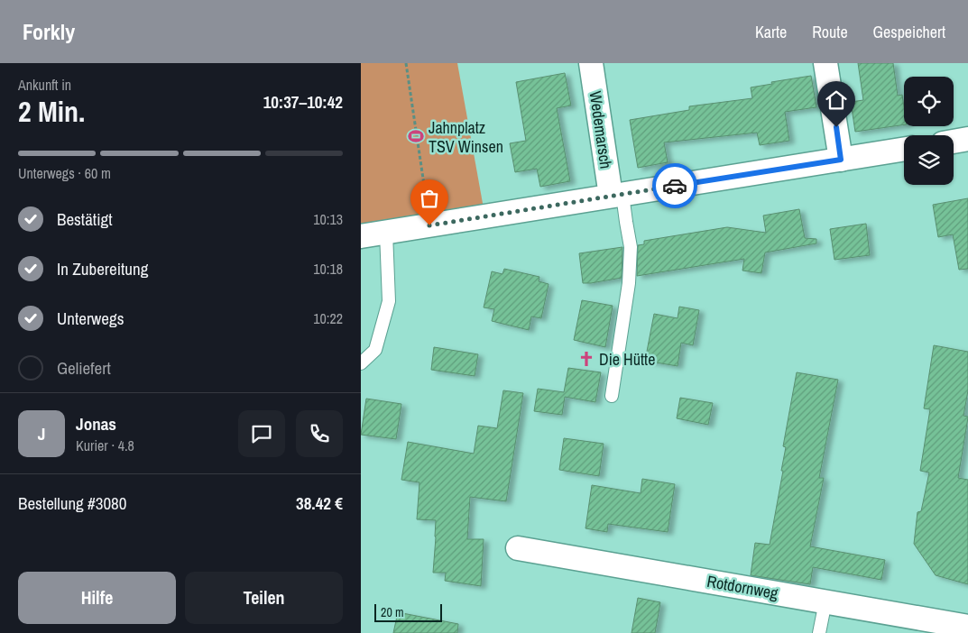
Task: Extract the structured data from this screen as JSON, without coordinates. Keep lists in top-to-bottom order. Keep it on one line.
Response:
{"streets":{"street":["Wedemarsch","Rotdornweg"]},"places":{"sports":["Jahnplatz TSV Winsen"],"church":["Die Hütte"]},"scale_bar":"20 m","page":{"header":"Forkly","nav":["Karte","Route","Gespeichert"],"heading":["2 Min.","Ankunft in","10:37–10:42"],"panel":["Jonas","Kurier · 4.8","Bestellung #3080","38.42 €"],"bar":"Unterwegs · 60 m","list":[["Bestätigt","10:13"],["In Zubereitung","10:18"],["Unterwegs","10:22"],"Geliefert"],"round":"J","buttons":["Hilfe","Teilen"],"scale":"20 m"}}
